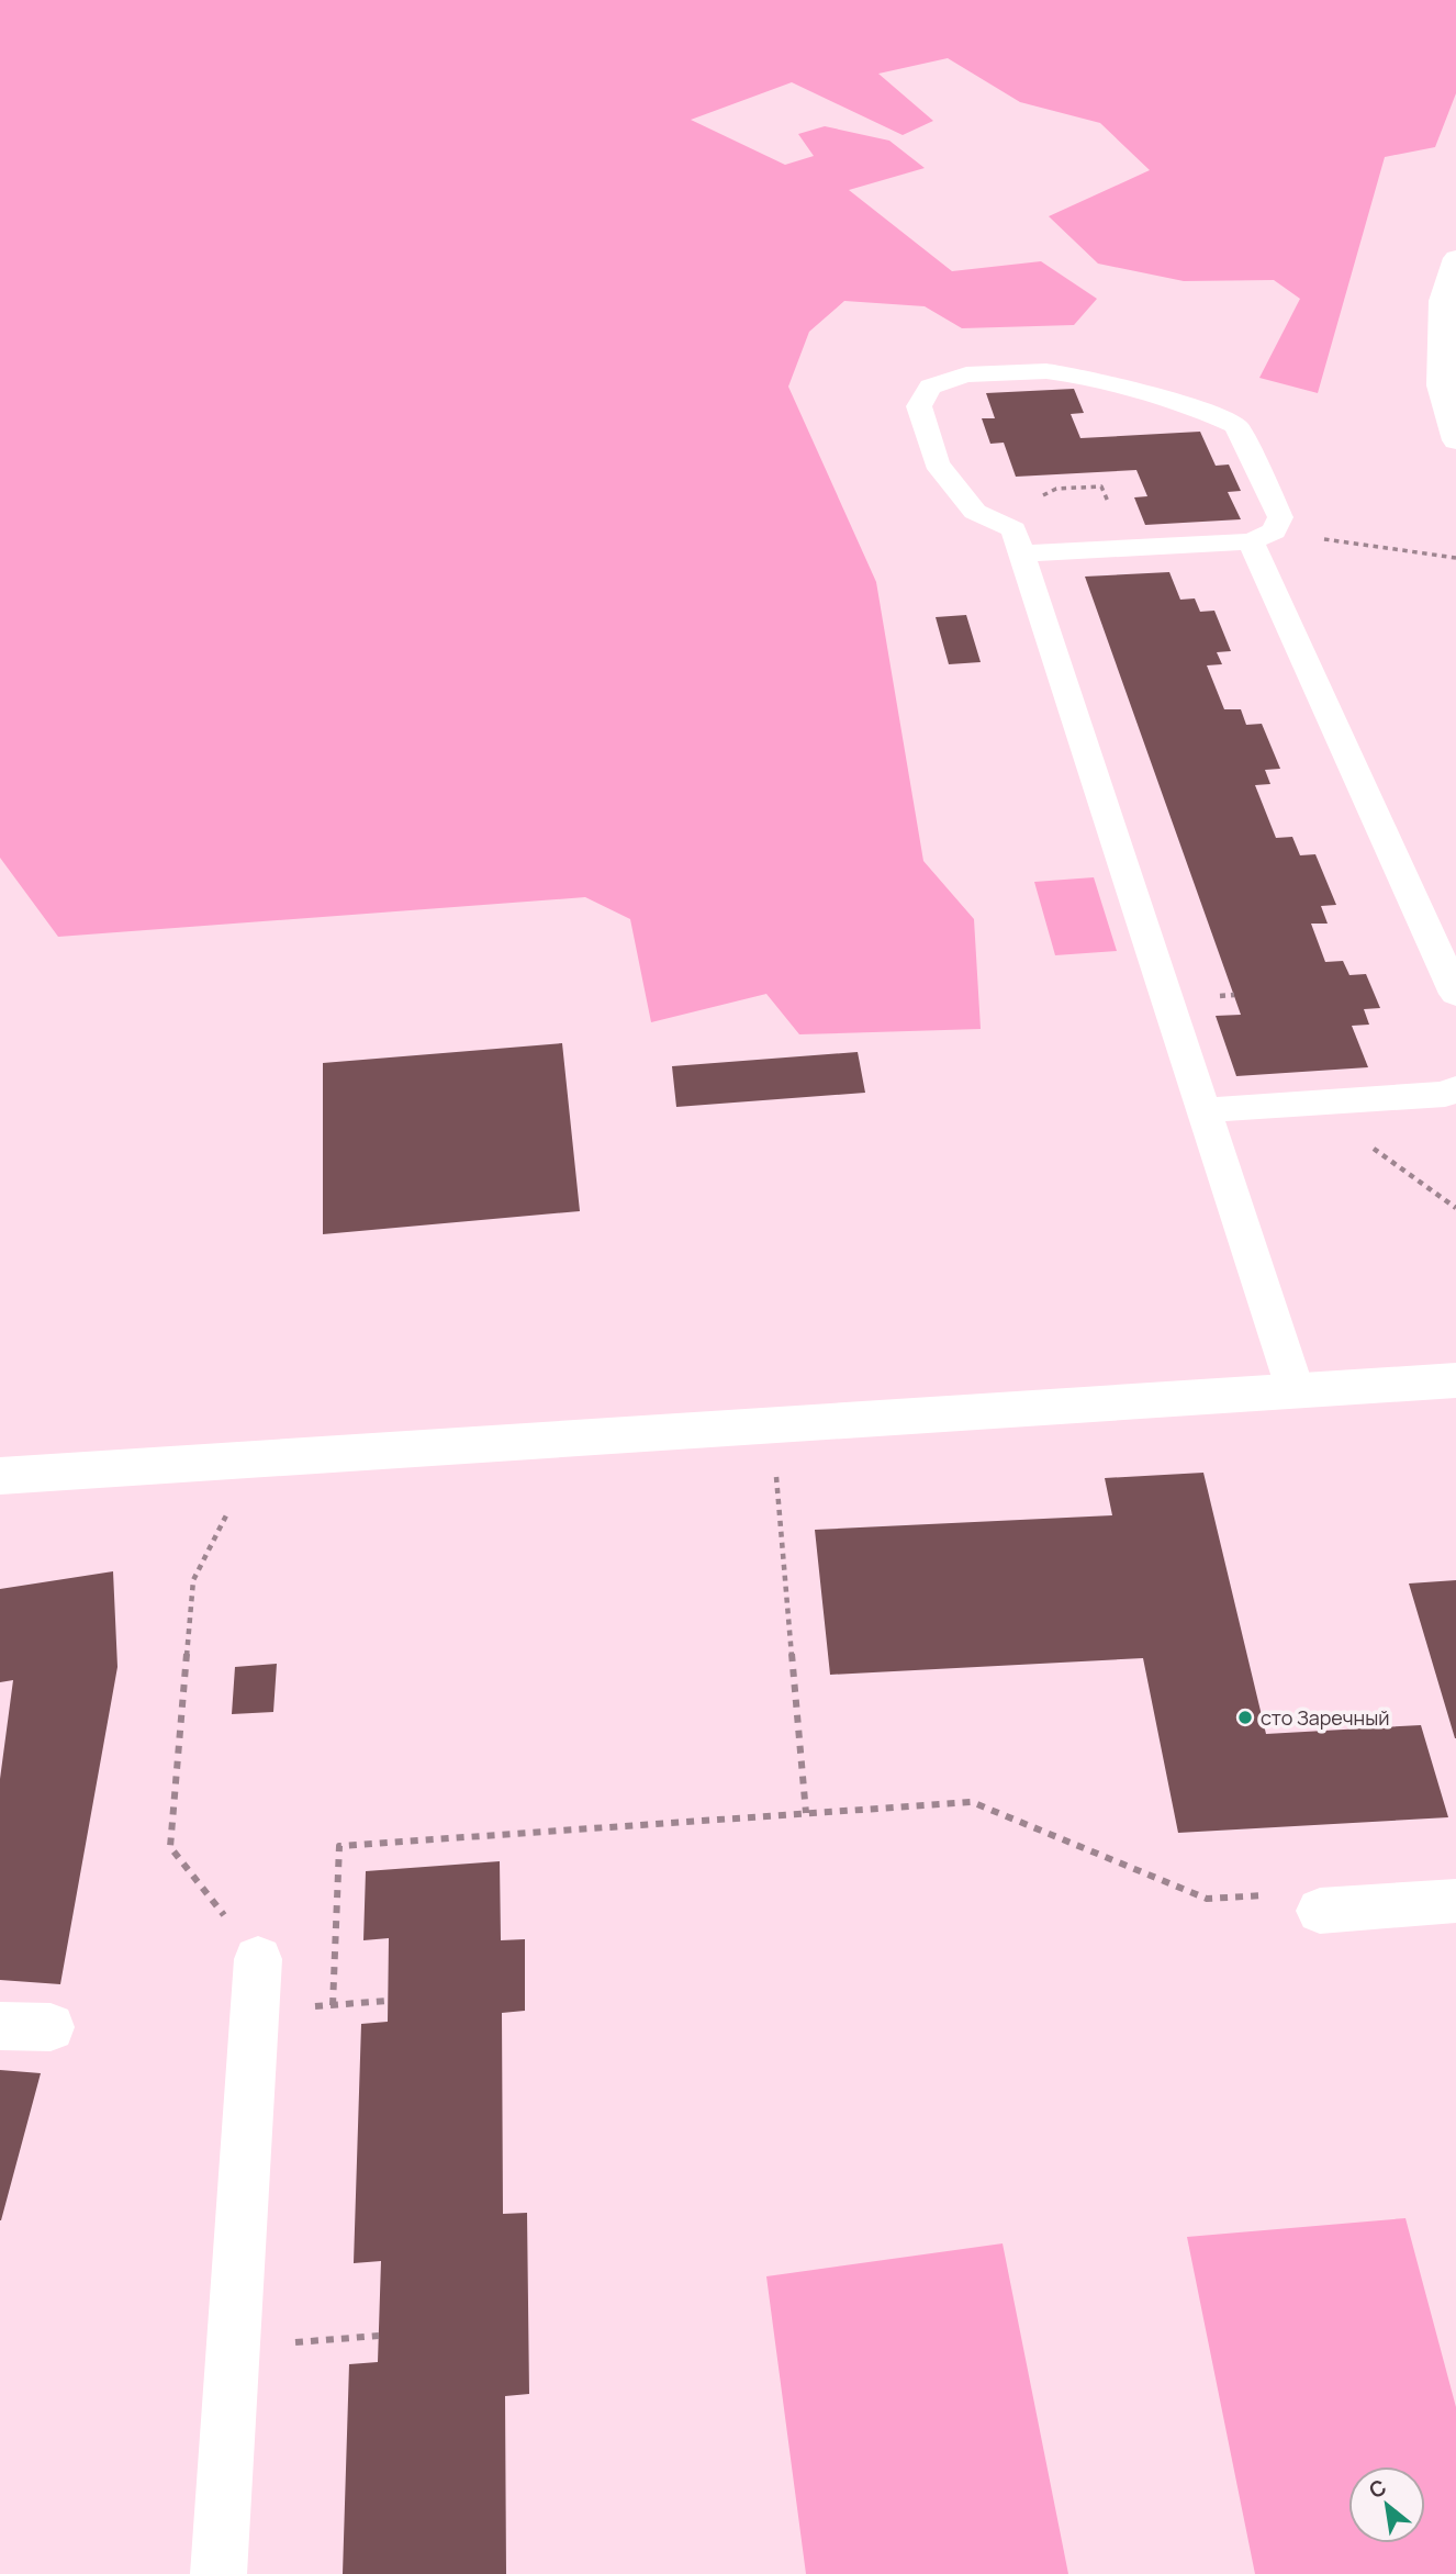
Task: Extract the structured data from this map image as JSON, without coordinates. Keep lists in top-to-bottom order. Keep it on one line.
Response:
{"places":["сто Заречный"],"north":"top left"}
